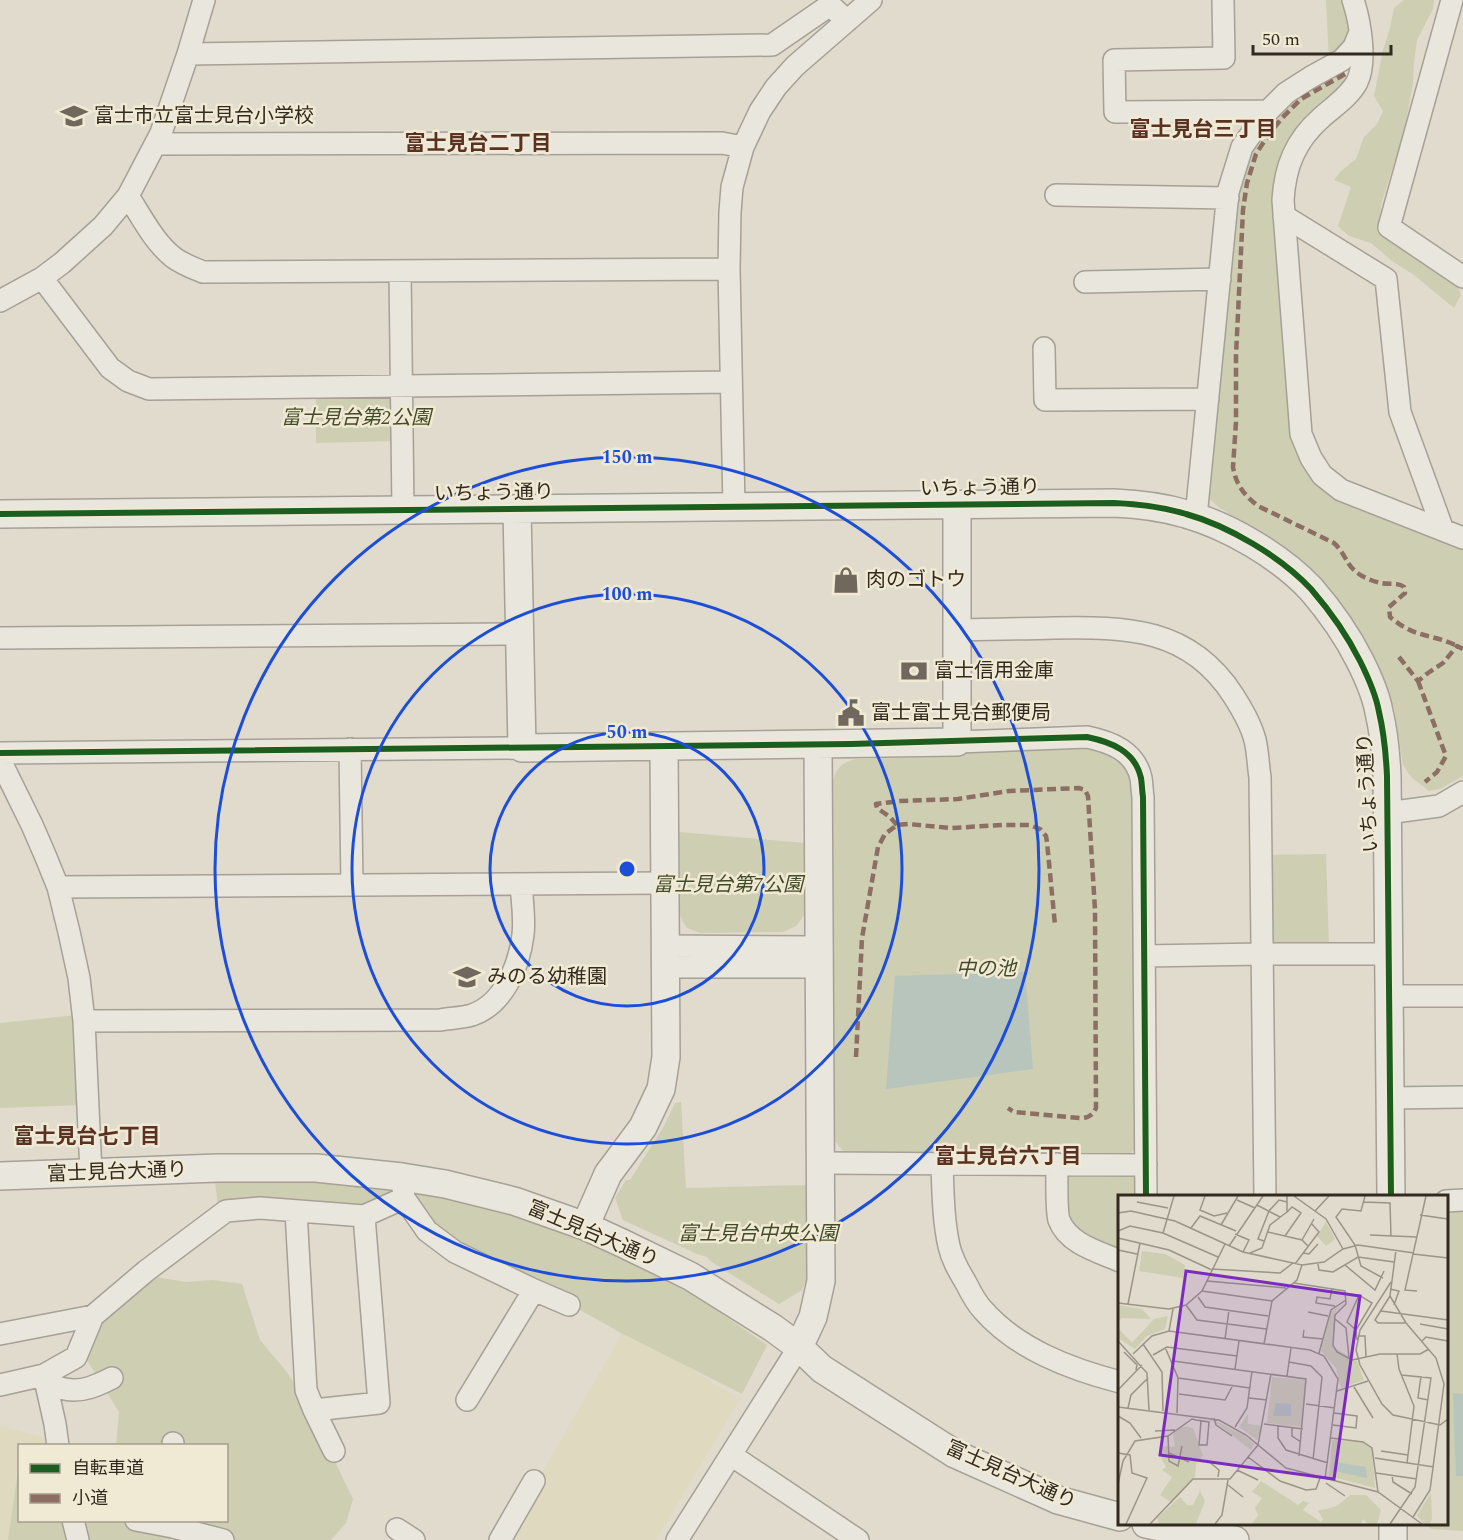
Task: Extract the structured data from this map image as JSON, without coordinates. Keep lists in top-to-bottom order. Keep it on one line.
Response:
{"streets":{"street":["いちょう通り","富士見台大通り"]},"districts":["富士見台三丁目","富士見台二丁目","富士見台七丁目","富士見台六丁目"],"parks":["富士見台第2公園","富士見台第7公園","中の池","富士見台中央公園"],"places":{"school or university":["富士市立富士見台小学校","みのる幼稚園"],"shop":["肉のゴトウ"],"bank":["富士信用金庫"],"public building":["富士富士見台郵便局"]},"legend":["自転車道","小道"],"scale_bar":"50 m","rings":["150 m","100 m","50 m"]}
